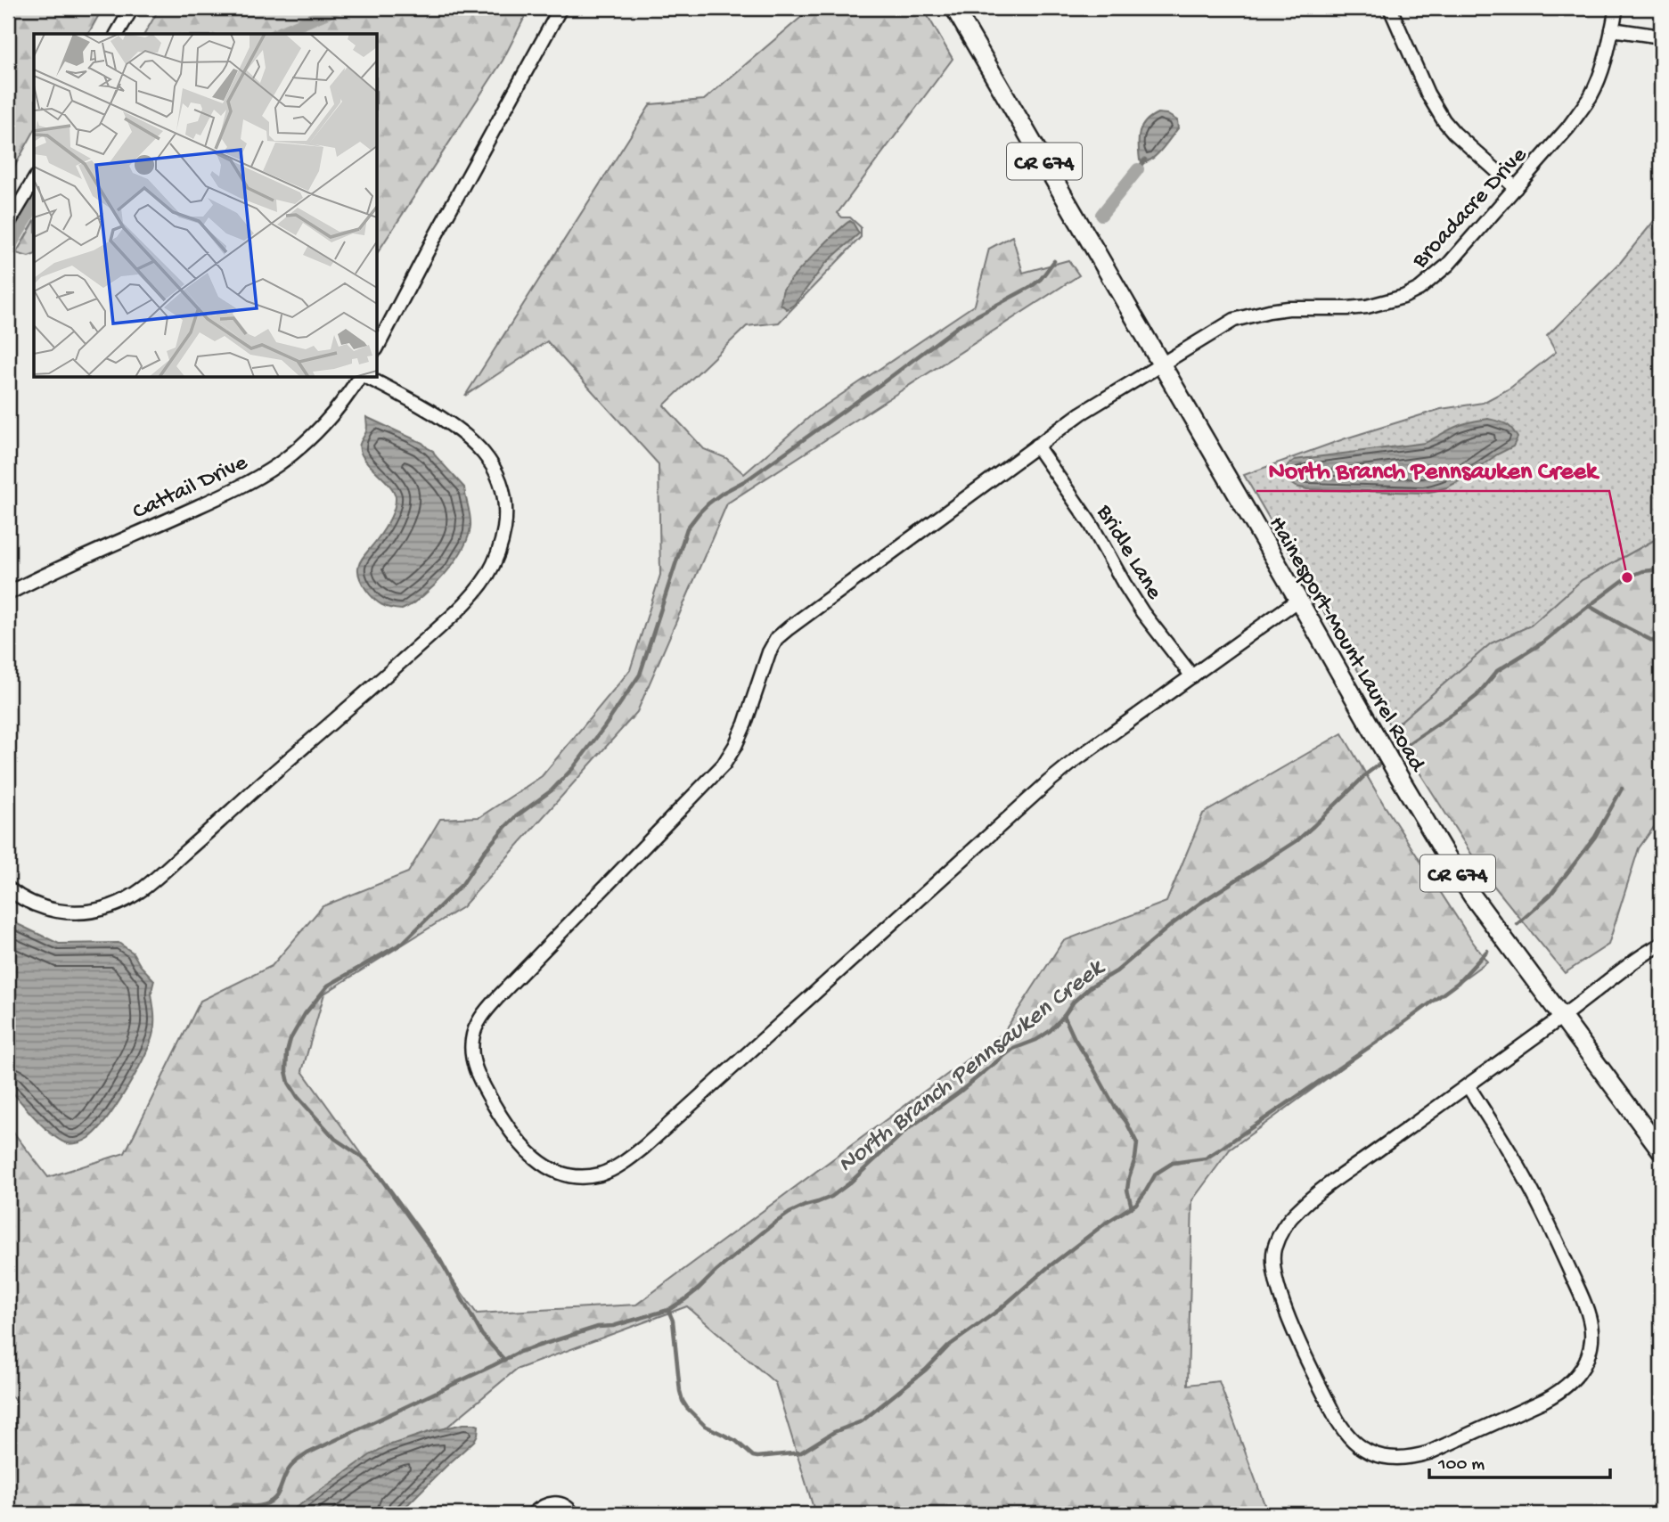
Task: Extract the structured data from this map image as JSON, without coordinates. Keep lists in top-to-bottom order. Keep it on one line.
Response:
{"streets":{"main road":["CR 674","Hainesport-Mount Laurel Road"],"street":["Broadacre Drive","Cattail Drive","Bridle Lane"]},"crossings":[["Broadacre Drive","Bridle Lane"],["Broadacre Drive","Hainesport-Mount Laurel Road"]],"water":["North Branch Pennsauken Creek"],"places":["North Branch Pennsauken Creek"],"scale_bar":"100 m"}
